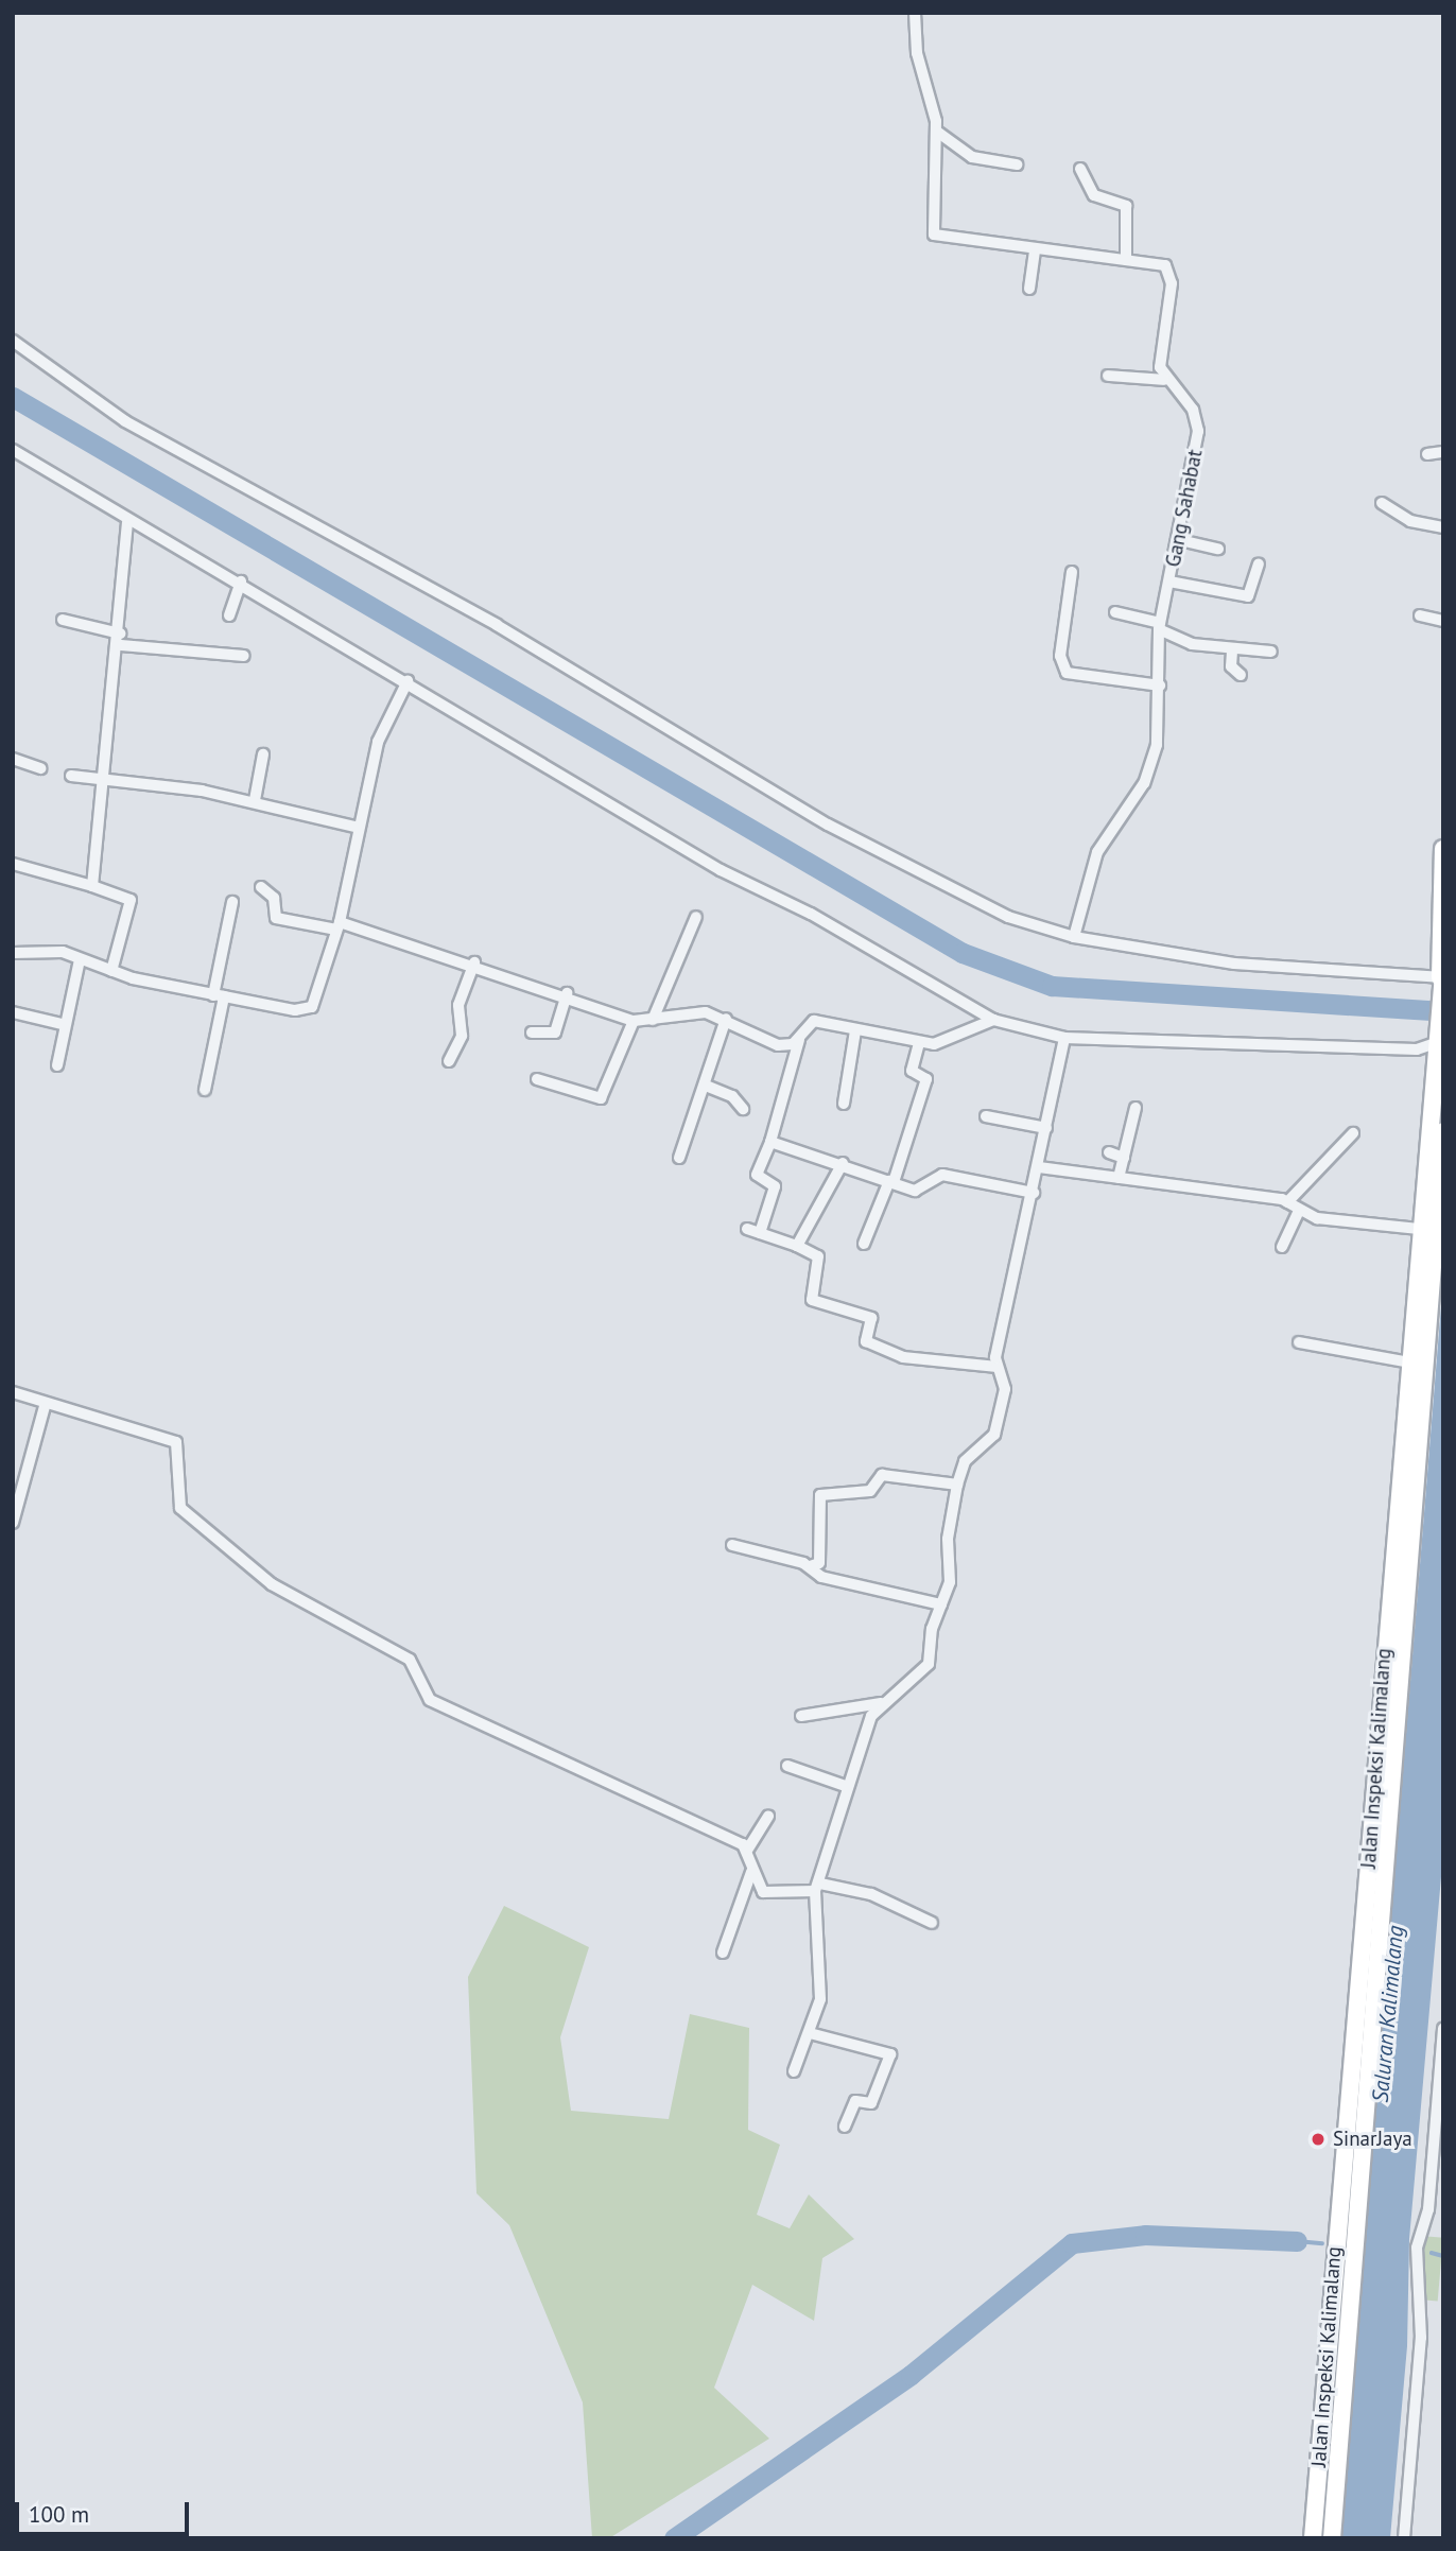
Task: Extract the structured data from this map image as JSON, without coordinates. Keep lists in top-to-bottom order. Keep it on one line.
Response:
{"streets":{"main road":["Jalan Inspeksi Kalimalang"],"street":["Gang Sahabat"]},"water":["Saluran Kalimalang"],"places":["SinarJaya"],"scale_bar":"100 m"}
